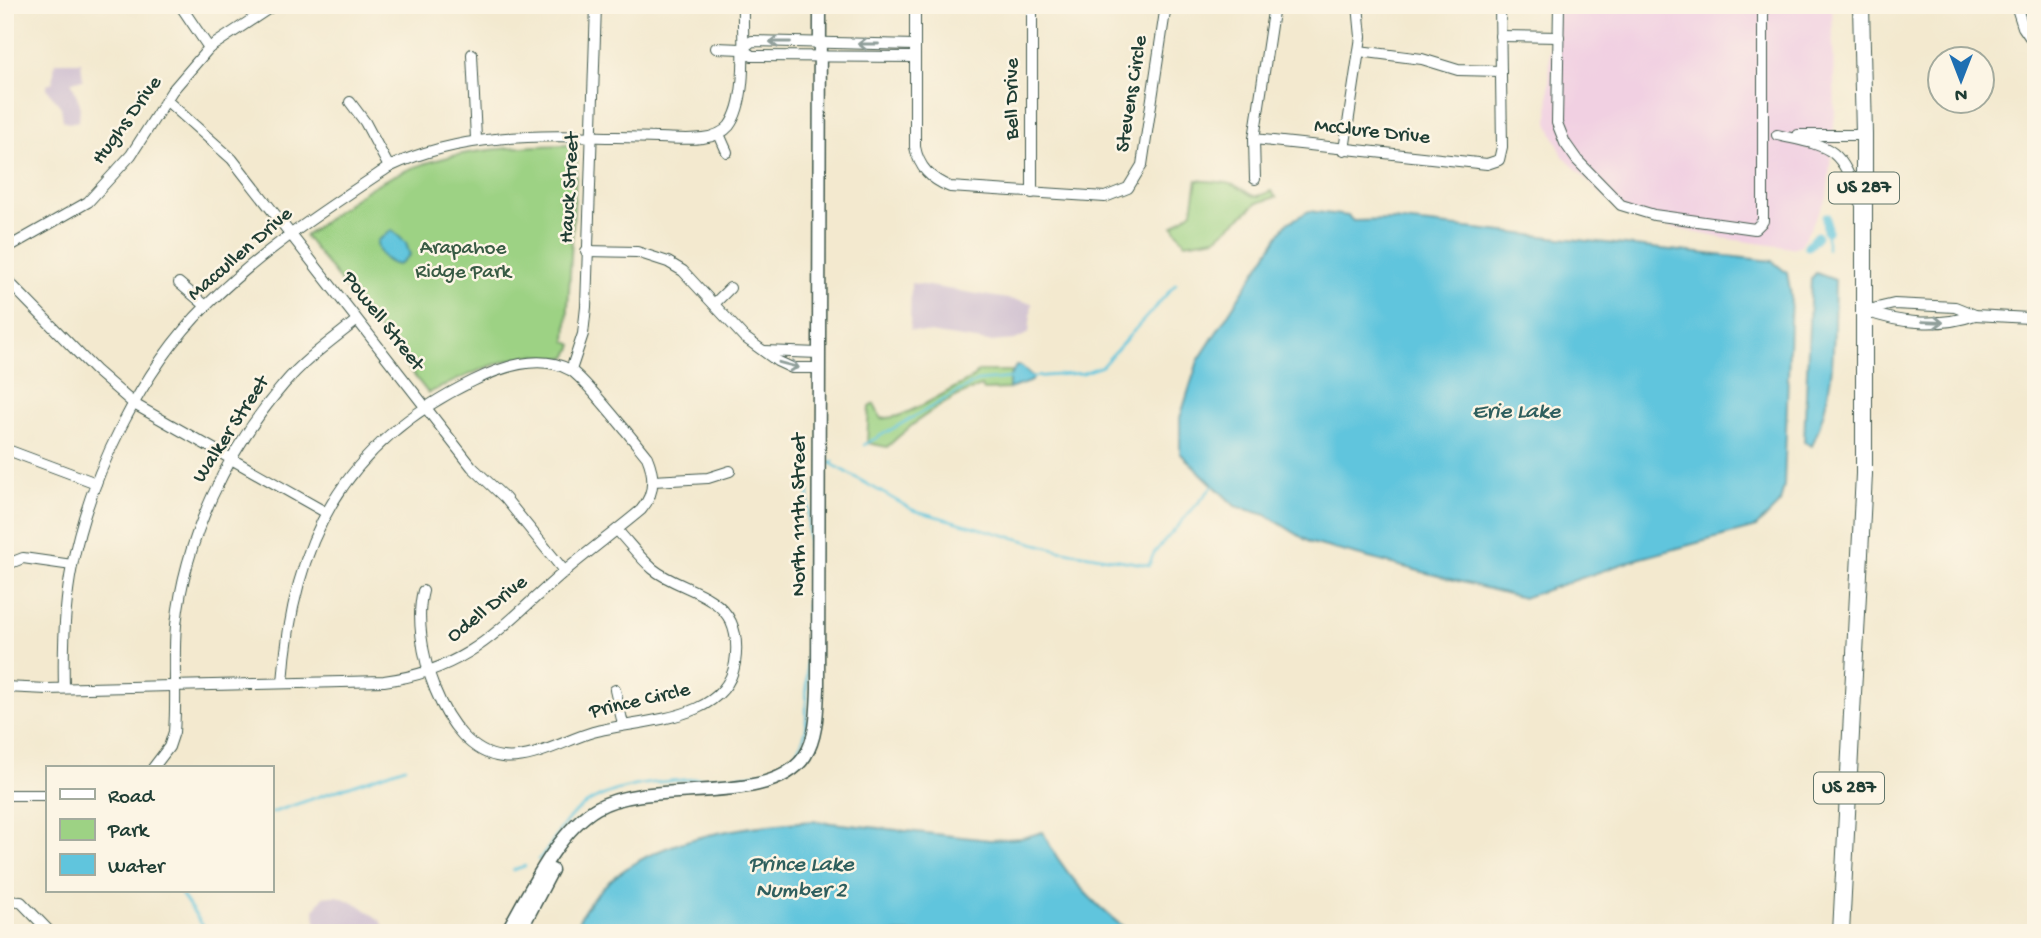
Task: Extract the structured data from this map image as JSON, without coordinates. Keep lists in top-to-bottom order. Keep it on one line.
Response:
{"streets":{"main road":["US 287"],"street":["Stevens Circle","Bell Drive","Hughs Drive","McClure Drive","Hauck Street","Maccullen Drive","Powell Street","Walker Street","North 111th Street","Odell Drive","Prince Circle"]},"crossings":[["Stevens Circle","Bell Drive"],["Hughs Drive","Powell Street"],["Hauck Street","Maccullen Drive"],["Maccullen Drive","Powell Street"],["Maccullen Drive","Odell Drive"],["Powell Street","Walker Street"],["Powell Street","Odell Drive"],["Walker Street","Odell Drive"],["Odell Drive","Prince Circle"]],"water":["Erie Lake","Prince Lake Number 2"],"parks":["Arapahoe Ridge Park"],"legend":["Road","Park","Water"],"north":"bottom"}
